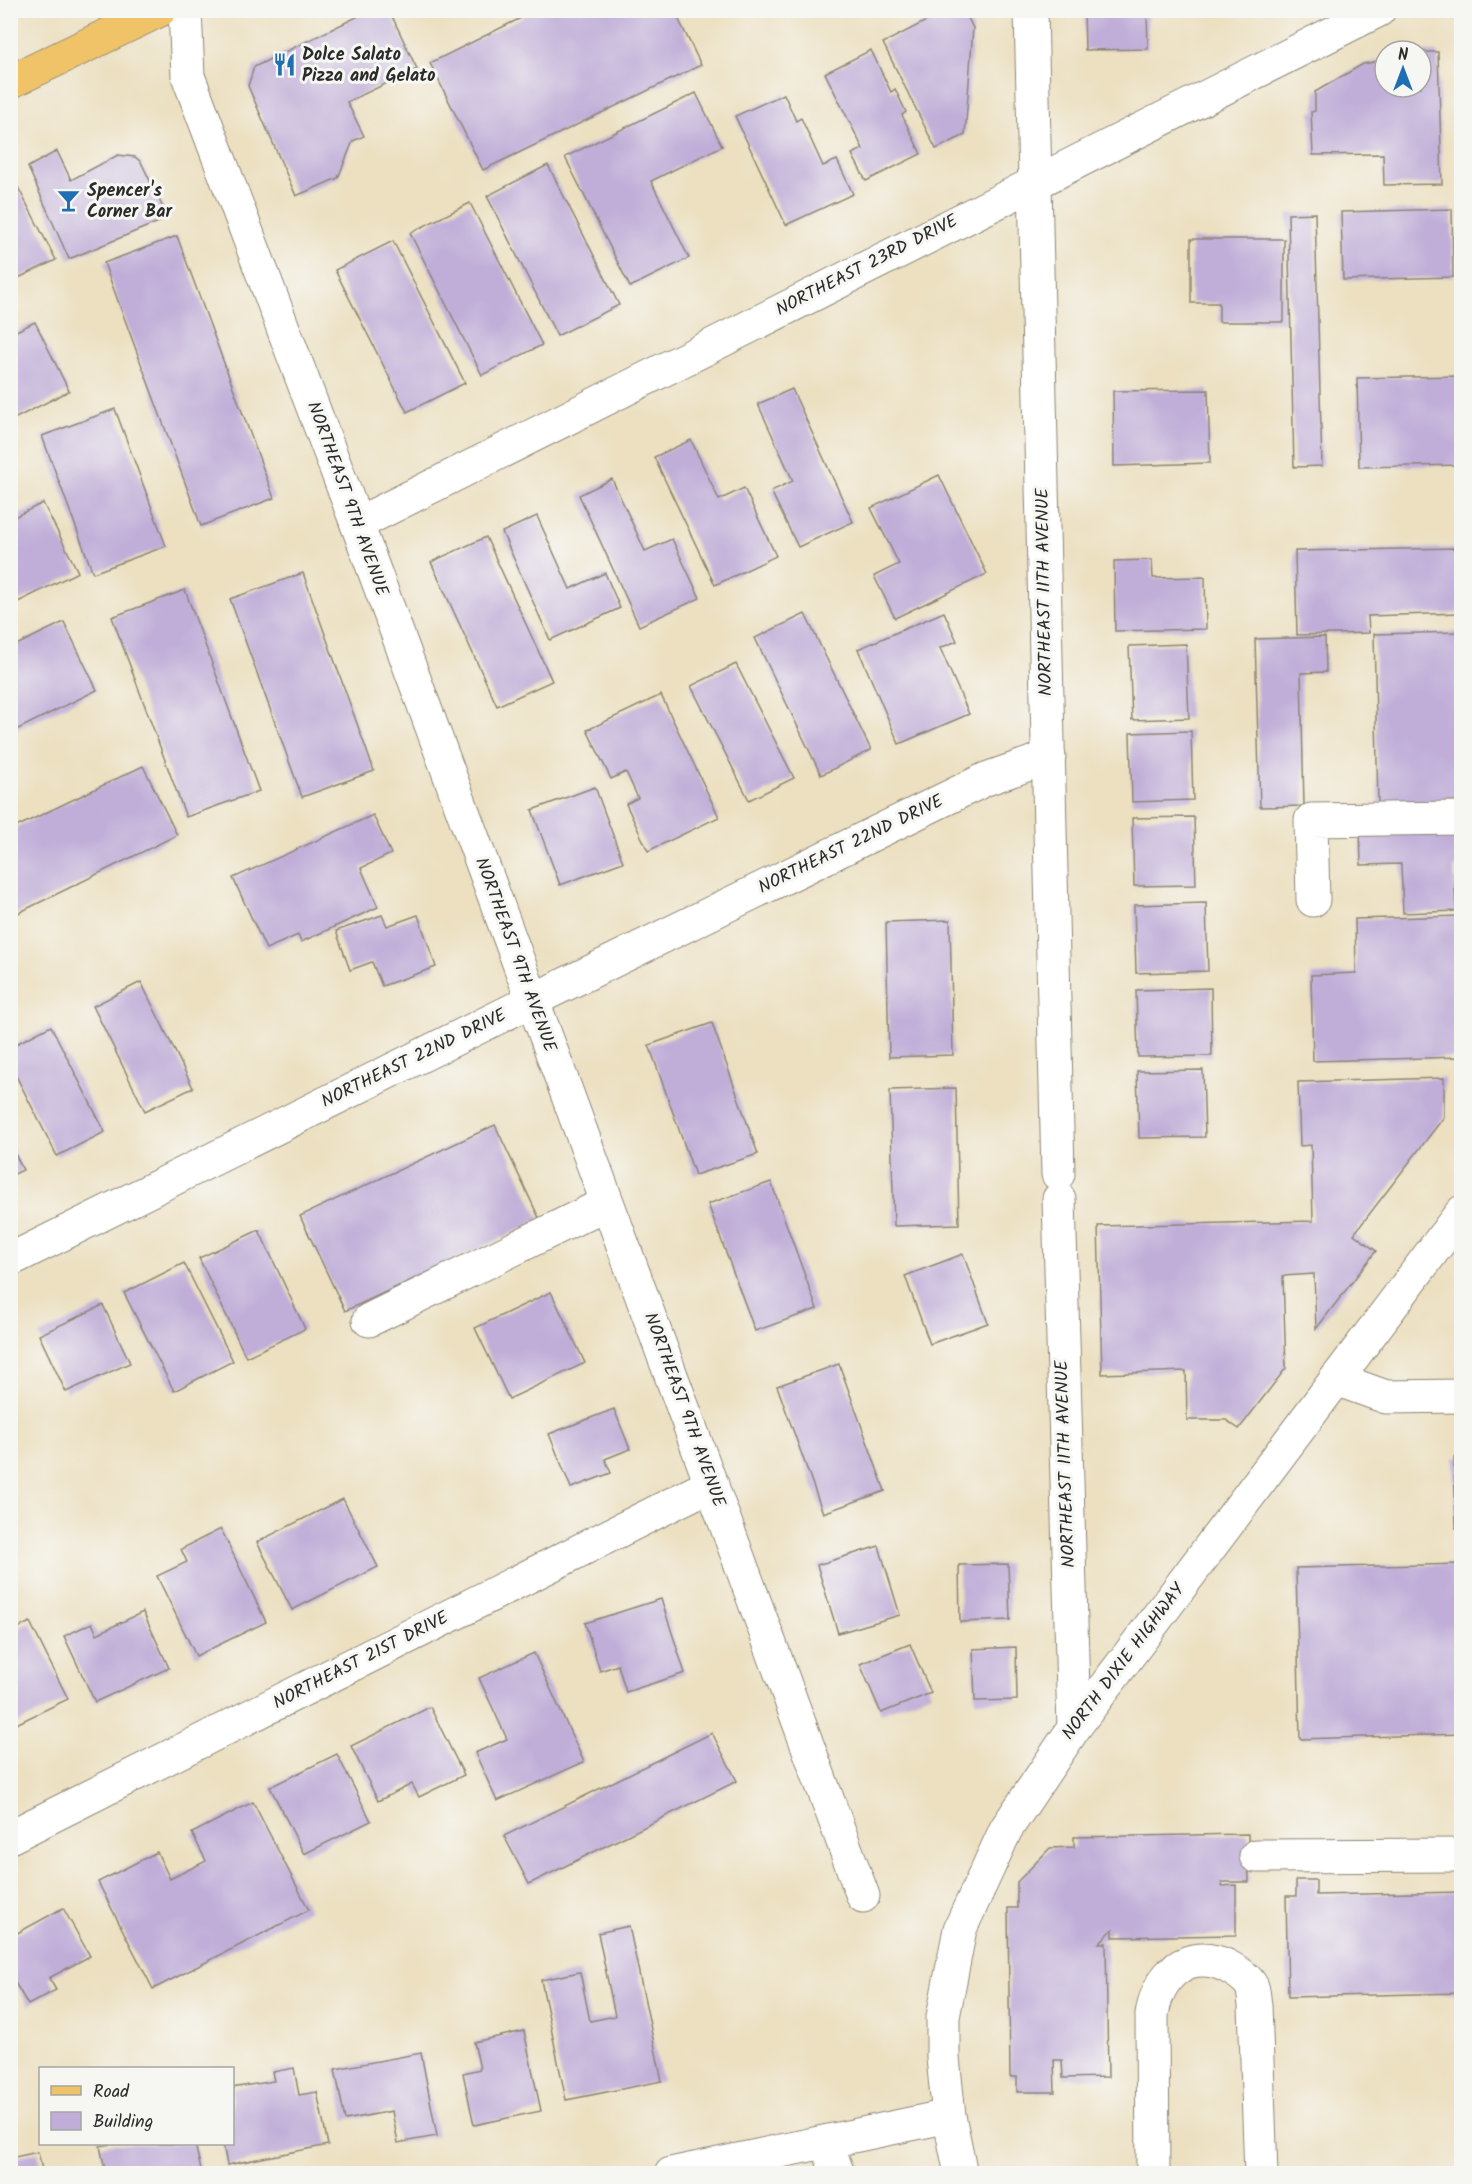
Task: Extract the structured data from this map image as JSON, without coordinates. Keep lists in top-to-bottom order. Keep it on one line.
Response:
{"streets":{"street":["NORTHEAST 23RD DRIVE","NORTHEAST 9TH AVENUE","NORTHEAST 11TH AVENUE","NORTHEAST 22ND DRIVE","NORTHEAST 21ST DRIVE","NORTH DIXIE HIGHWAY"]},"crossings":[["NORTHEAST 23RD DRIVE","NORTHEAST 9TH AVENUE"],["NORTHEAST 23RD DRIVE","NORTHEAST 11TH AVENUE"],["NORTHEAST 9TH AVENUE","NORTHEAST 22ND DRIVE"],["NORTHEAST 9TH AVENUE","NORTHEAST 21ST DRIVE"],["NORTHEAST 11TH AVENUE","NORTHEAST 22ND DRIVE"],["NORTHEAST 11TH AVENUE","NORTH DIXIE HIGHWAY"]],"places":{"restaurant":["Dolce Salato Pizza and Gelato"],"bar":["Spencer's Corner Bar"]},"legend":["Road","Building"],"north":"top"}
